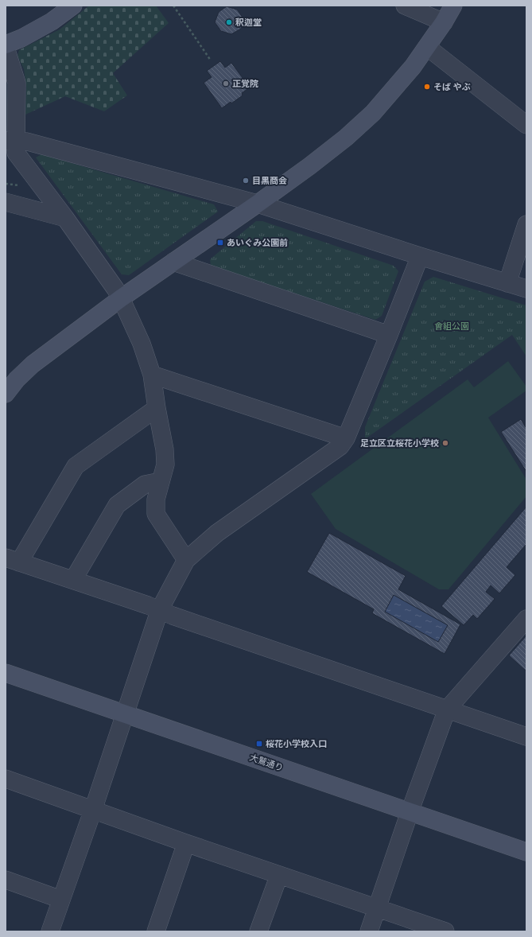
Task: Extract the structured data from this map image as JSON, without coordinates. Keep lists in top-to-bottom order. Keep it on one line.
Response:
{"streets":{"street":["大鷲通り"]},"parks":["會組公園"],"places":{"other":["釈迦堂","正覚院","そば やぶ","目黒商会","足立区立桜花小学校"],"transit":["あいぐみ公園前","桜花小学校入口"]}}
